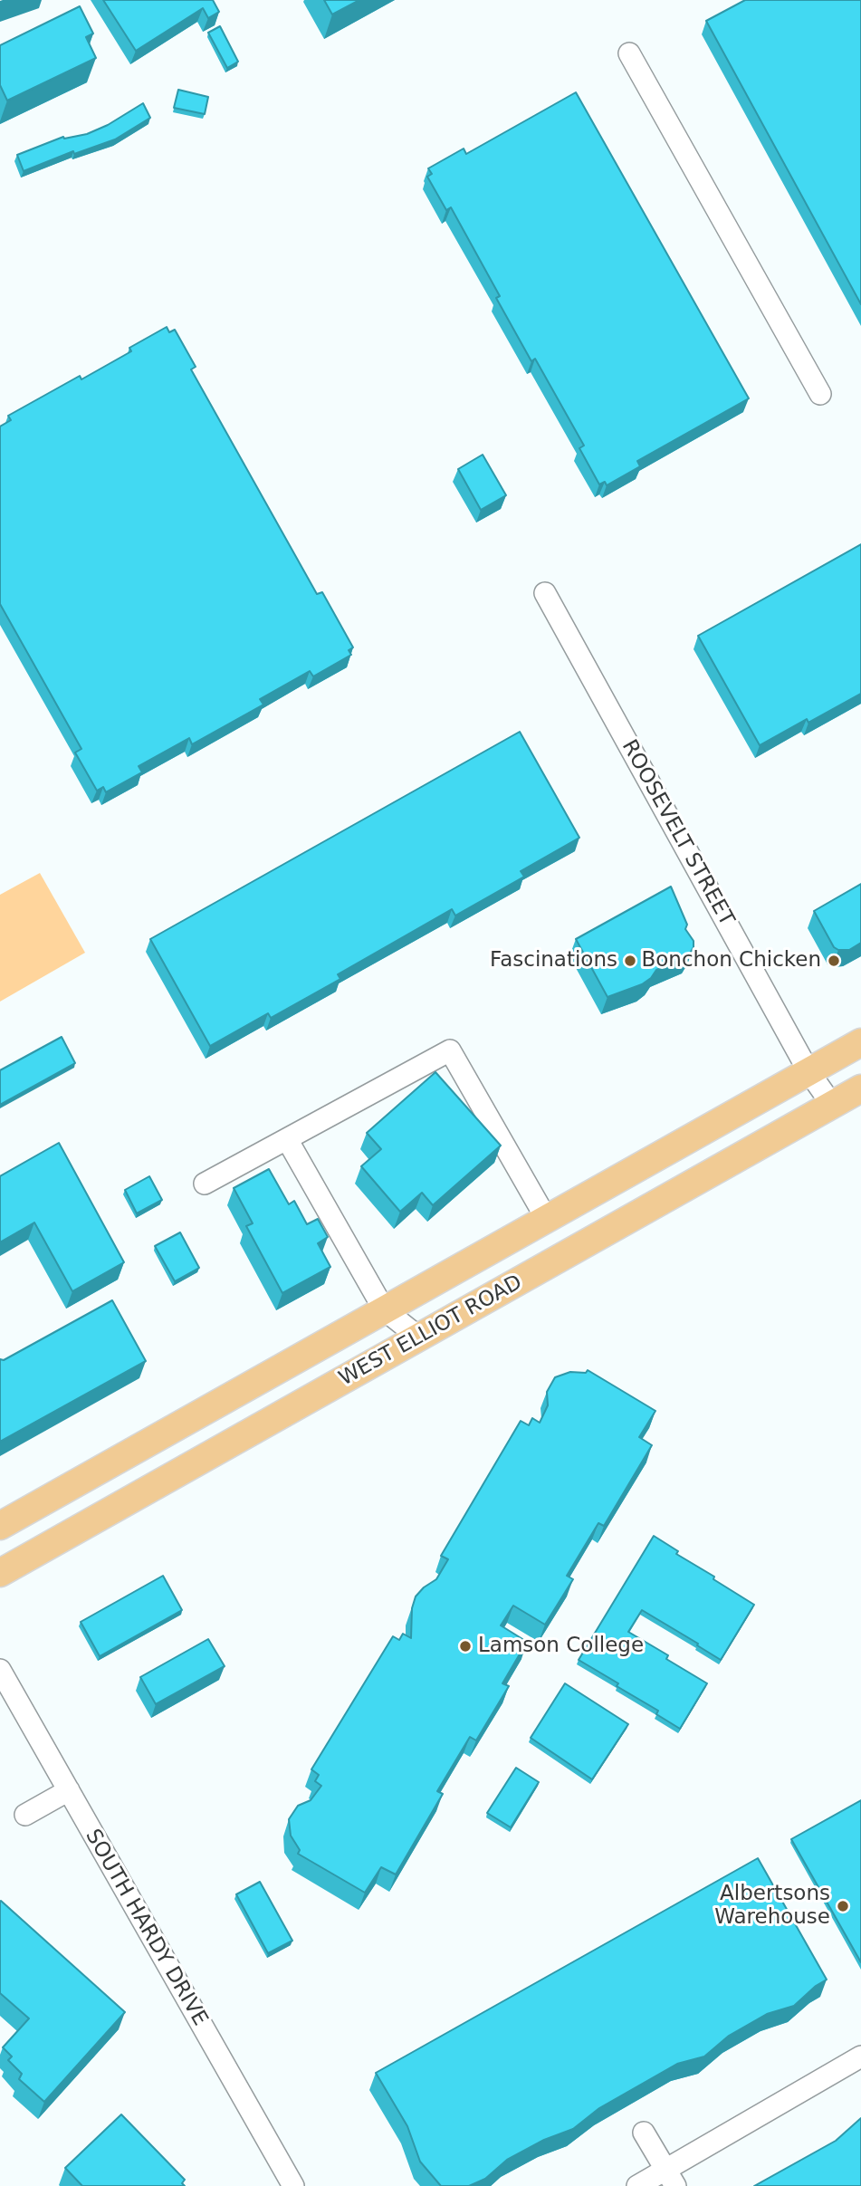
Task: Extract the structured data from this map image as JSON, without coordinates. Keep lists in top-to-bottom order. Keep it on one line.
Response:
{"streets":{"main road":["WEST ELLIOT ROAD"],"street":["ROOSEVELT STREET","SOUTH HARDY DRIVE"]},"crossings":[["ROOSEVELT STREET","WEST ELLIOT ROAD"]],"places":["Fascinations","Bonchon Chicken","Lamson College","Albertsons Warehouse"]}
